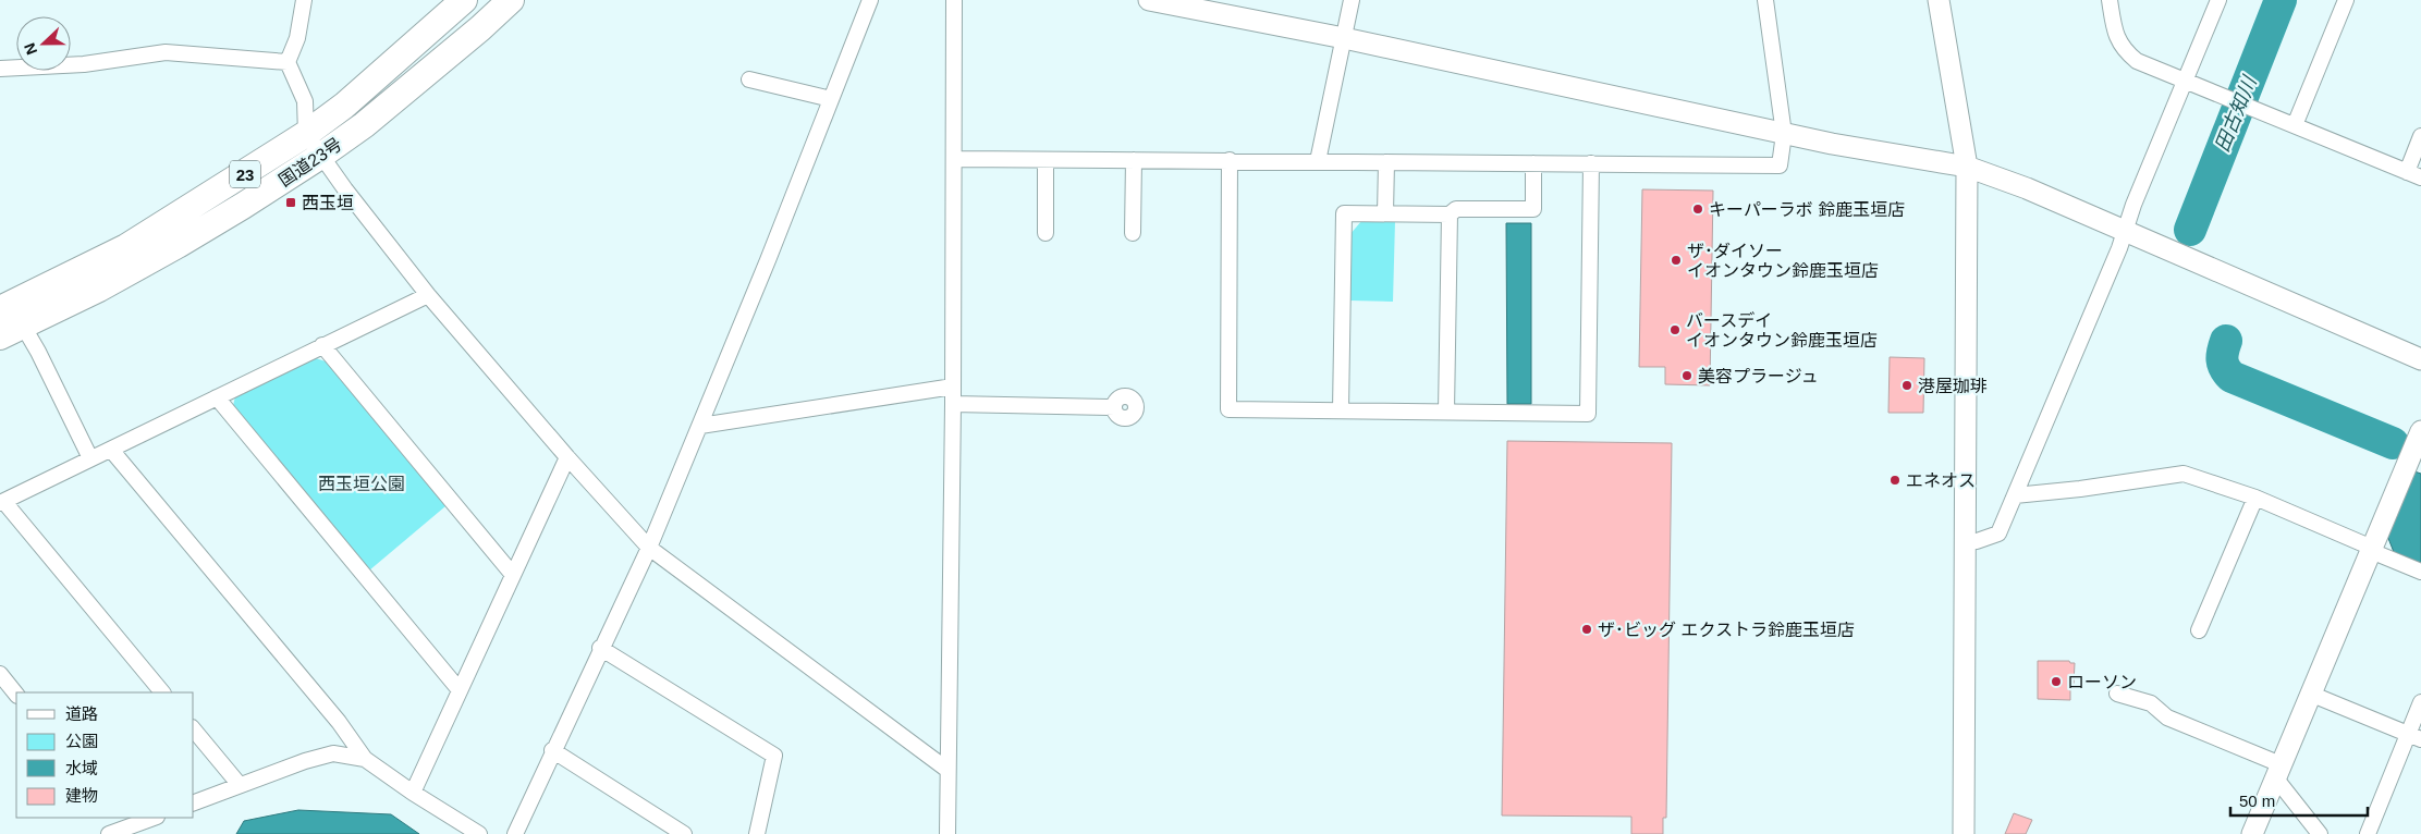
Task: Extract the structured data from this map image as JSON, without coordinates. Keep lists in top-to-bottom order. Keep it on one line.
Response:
{"streets":{"highway":["国道23号","23"]},"water":["田古知川"],"parks":["西玉垣公園"],"places":{"transit":["西玉垣"],"other":["キーパーラボ 鈴鹿玉垣店","ザ･ダイソー イオンタウン鈴鹿玉垣店","バースデイ イオンタウン鈴鹿玉垣店","美容プラージュ","港屋珈琲","エネオス","ザ･ビッグ エクストラ鈴鹿玉垣店","ローソン"]},"legend":["道路","公園","水域","建物"],"scale_bar":"50 m","north":"left"}
